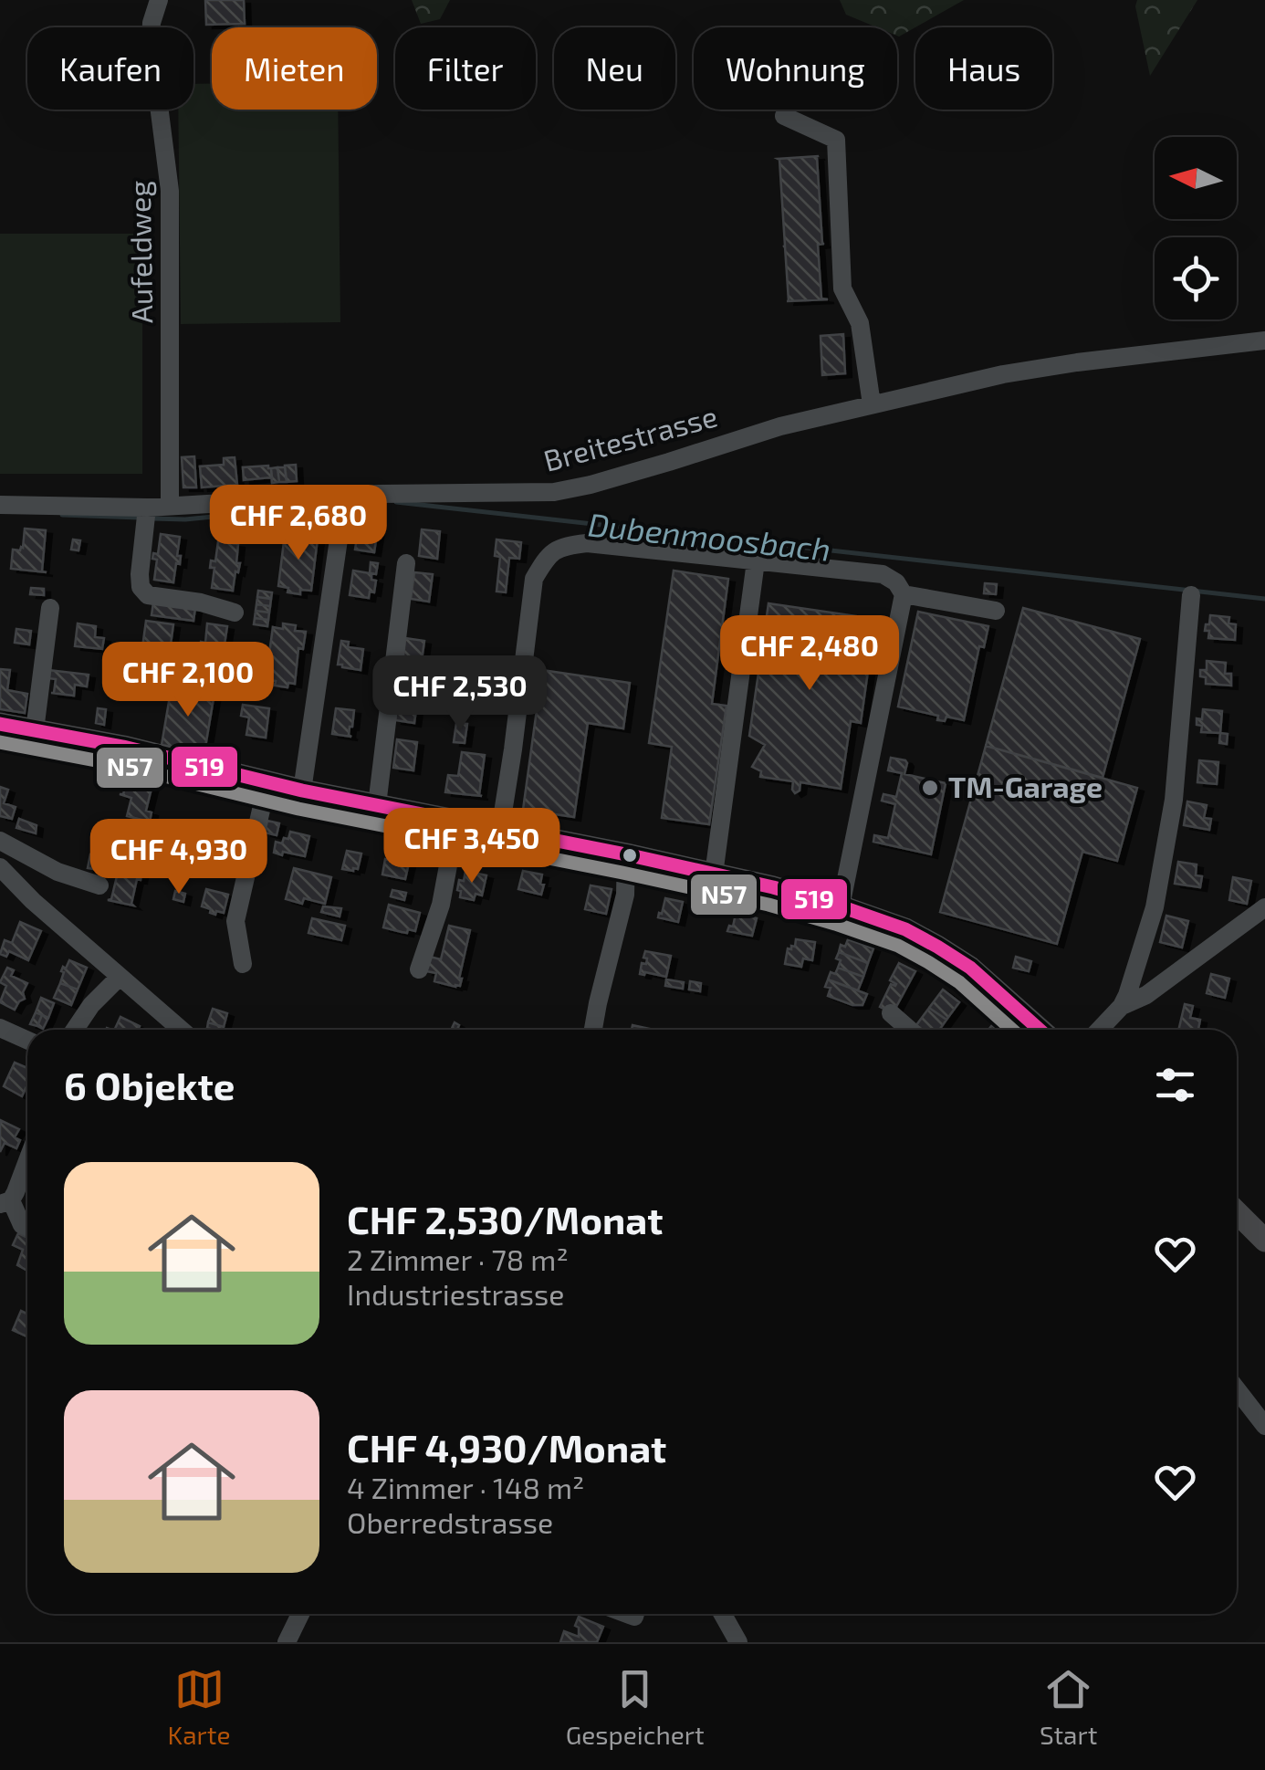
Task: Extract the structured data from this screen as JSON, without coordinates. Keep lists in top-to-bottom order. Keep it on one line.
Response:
{"streets":{"street":["Aufeldweg","Breitestrasse"]},"crossings":[["Aufeldweg","Breitestrasse"]],"water":["Dubenmoosbach"],"places":["TM-Garage"],"lines":["transit line 519","transit line N57"],"north":"left","page":{"chip":["Kaufen","Mieten","Filter","Neu","Wohnung","Haus"],"price":["CHF 2,680","CHF 2,480","CHF 2,100","CHF 2,530","CHF 3,450","CHF 4,930"],"heading":"6 Objekte","list":[{"name":"CHF 2,530/Monat","note":"2 Zimmer · 78 m² · Industriestrasse"},{"name":"CHF 4,930/Monat","note":"4 Zimmer · 148 m² · Oberredstrasse"}],"tabs":["Karte","Gespeichert","Start"]}}
